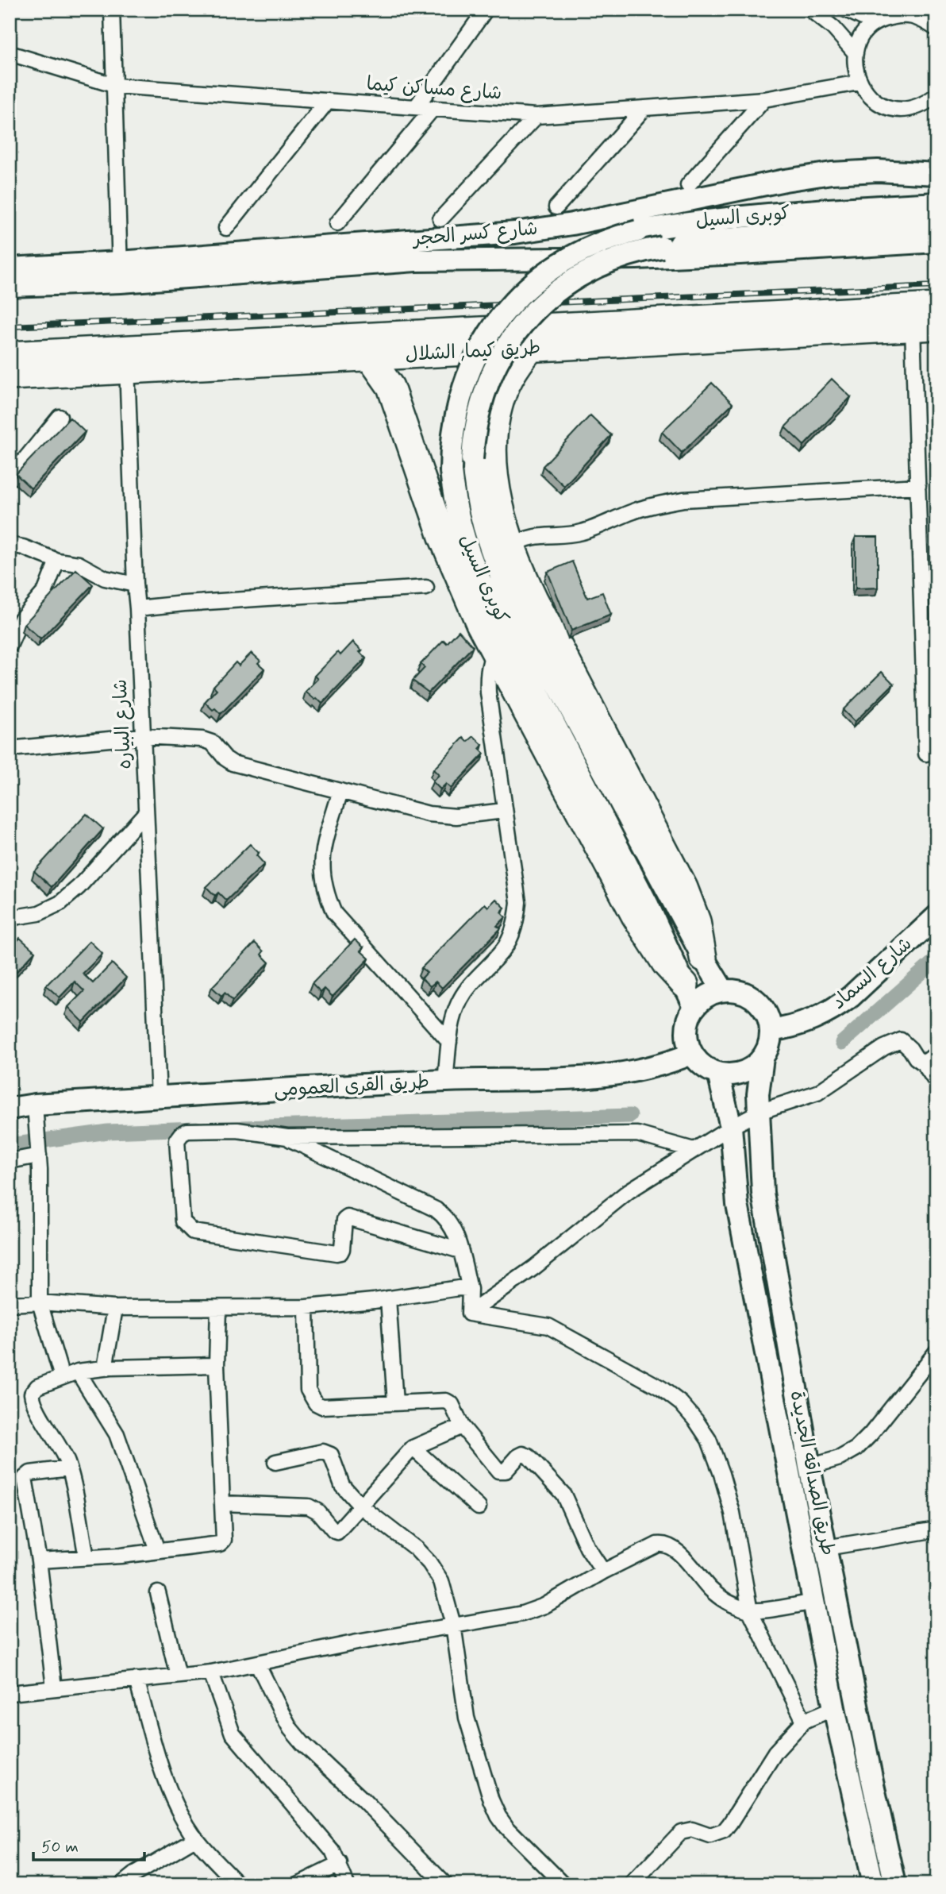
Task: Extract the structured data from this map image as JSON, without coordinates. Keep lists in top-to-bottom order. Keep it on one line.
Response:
{"streets":{"highway":["طريق كيما, الشلال"],"street":["شارع مساكن كيما","كوبرى السيل","شارع كسر الحجر","شارع البياره","شارع السماد","طريق القرى العمومى","طريق الصداقه الجديدة"]},"crossings":[["كوبرى السيل","شارع السماد"],["كوبرى السيل","طريق القرى العمومى"],["كوبرى السيل","طريق الصداقه الجديدة"],["طريق كيما, الشلال","شارع البياره"],["شارع البياره","طريق القرى العمومى"],["شارع السماد","طريق القرى العمومى"],["شارع السماد","طريق الصداقه الجديدة"],["طريق القرى العمومى","طريق الصداقه الجديدة"]],"scale_bar":"50 m"}
